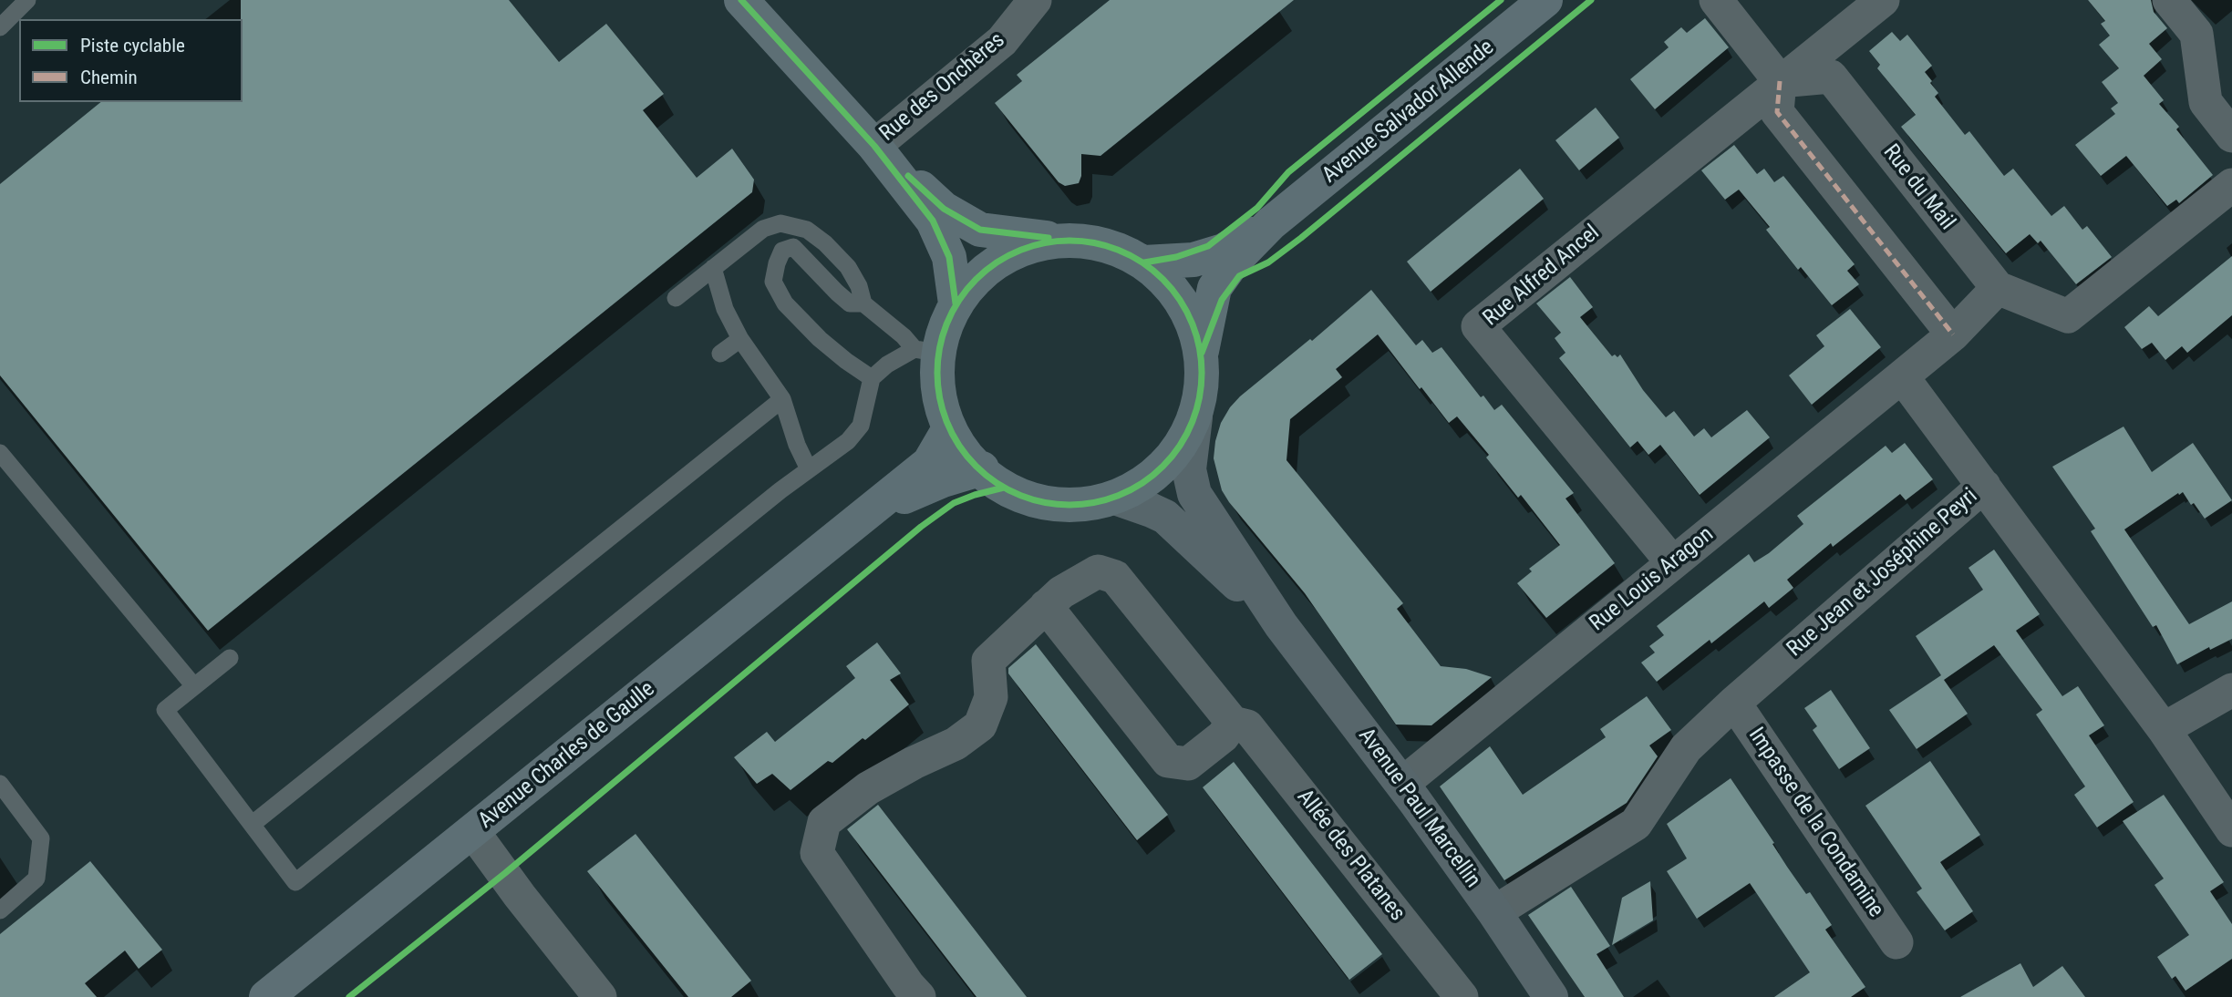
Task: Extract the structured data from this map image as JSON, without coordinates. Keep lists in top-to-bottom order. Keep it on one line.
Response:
{"streets":{"main road":["Avenue Salvador Allende","Avenue Charles de Gaulle"],"street":["Rue des Onchères","Rue du Mail","Rue Alfred Ancel","Rue Jean et Joséphine Peyri","Rue Louis Aragon","Avenue Paul Marcellin","Impasse de la Condamine","Allée des Platanes"]},"crossings":[["Rue du Mail","Rue Alfred Ancel"],["Rue Alfred Ancel","Rue Louis Aragon"],["Rue Jean et Joséphine Peyri","Avenue Paul Marcellin"],["Rue Jean et Joséphine Peyri","Impasse de la Condamine"],["Rue Louis Aragon","Avenue Paul Marcellin"]],"legend":["Piste cyclable","Chemin"]}
